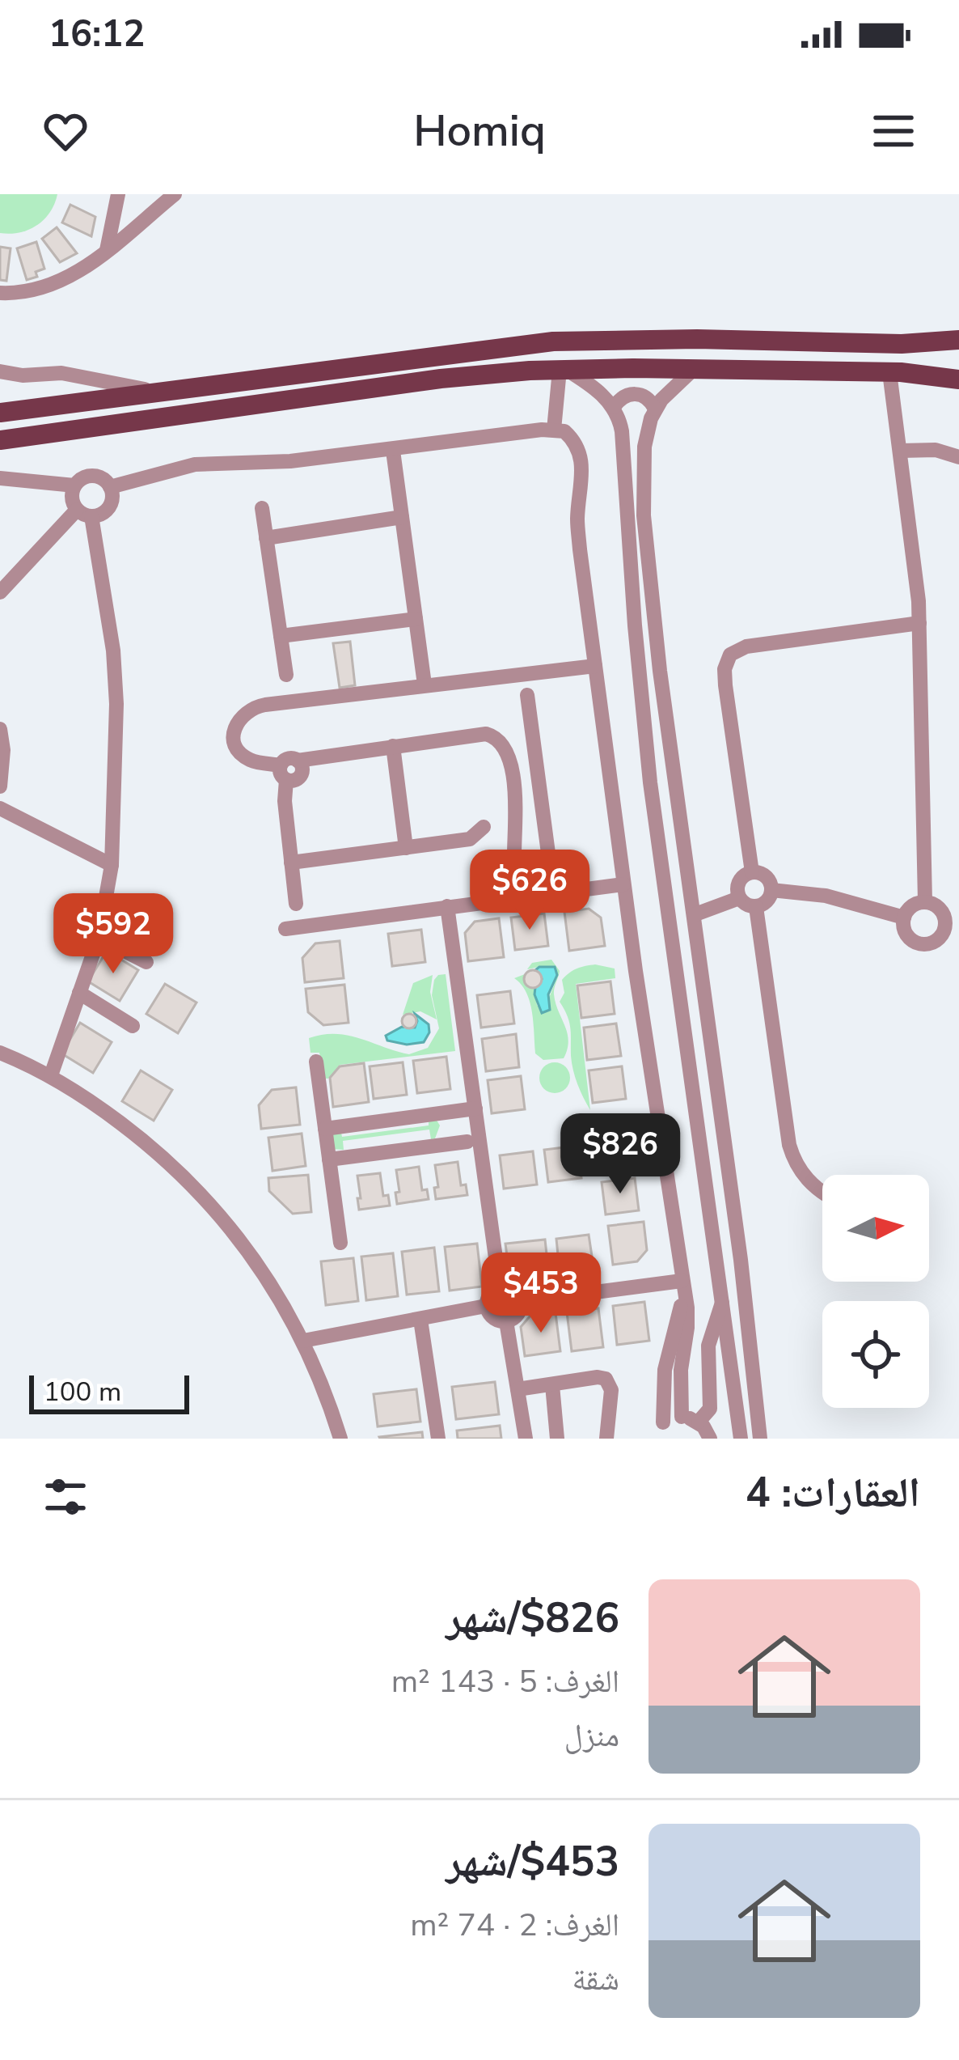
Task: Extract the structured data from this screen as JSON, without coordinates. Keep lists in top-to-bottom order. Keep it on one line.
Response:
{"scale_bar":"100 m","north":"right","page":{"status":"16:12","header":"Homiq","price":["$626","$592","$826","$453"],"scale":"100 m","heading":"العقارات: 4","list":[{"name":"$826/شهر","note":"الغرف: 5 · 143 m² · منزل"},{"name":"$453/شهر","note":"الغرف: 2 · 74 m² · شقة"}]}}
